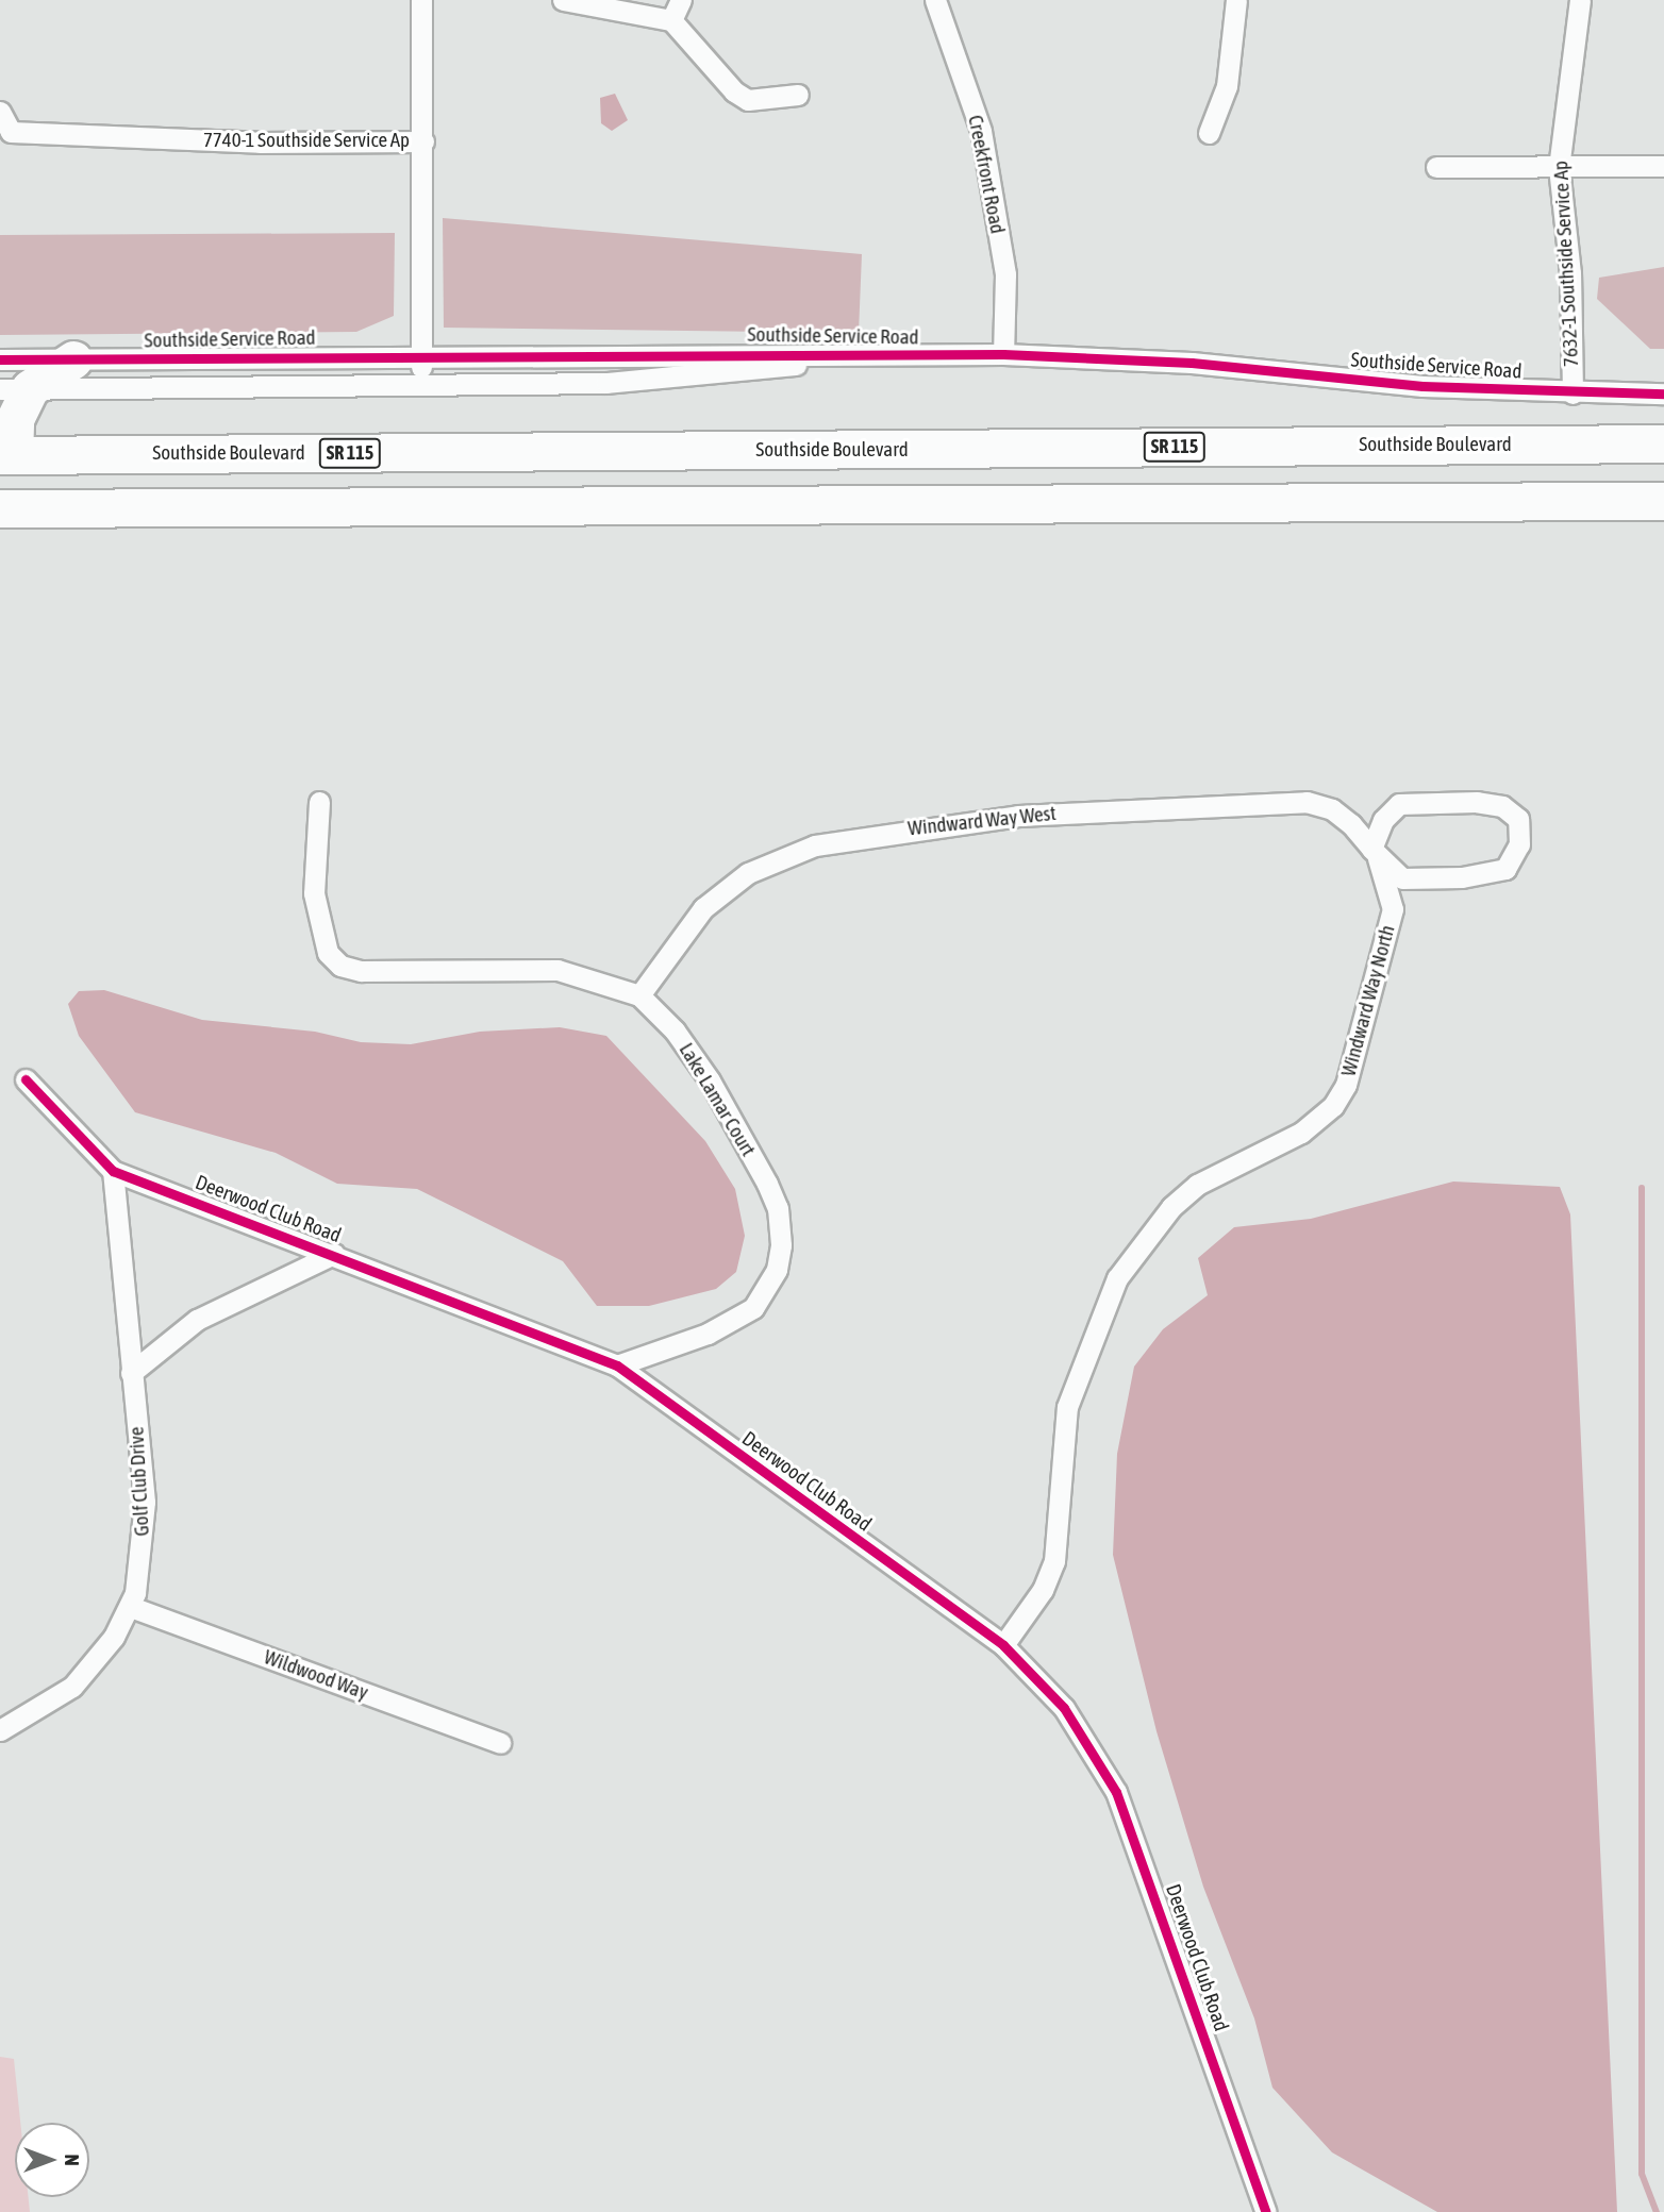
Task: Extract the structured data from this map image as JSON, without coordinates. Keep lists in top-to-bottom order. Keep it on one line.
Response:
{"streets":{"highway":["Southside Boulevard","SR 115"],"street":["7740-1 Southside Service Ap","Creekfront Road","7632-1 Southside Service Ap","Southside Service Road","Windward Way West","Windward Way North","Lake Lamar Court","Deerwood Club Road","Golf Club Drive","Wildwood Way"]},"crossings":[["7740-1 Southside Service Ap","Southside Service Road"],["Creekfront Road","Southside Service Road"],["7632-1 Southside Service Ap","Southside Service Road"],["Windward Way West","Windward Way North"],["Windward Way West","Lake Lamar Court"],["Windward Way North","Deerwood Club Road"],["Lake Lamar Court","Deerwood Club Road"],["Deerwood Club Road","Golf Club Drive"],["Golf Club Drive","Wildwood Way"]],"north":"right"}
